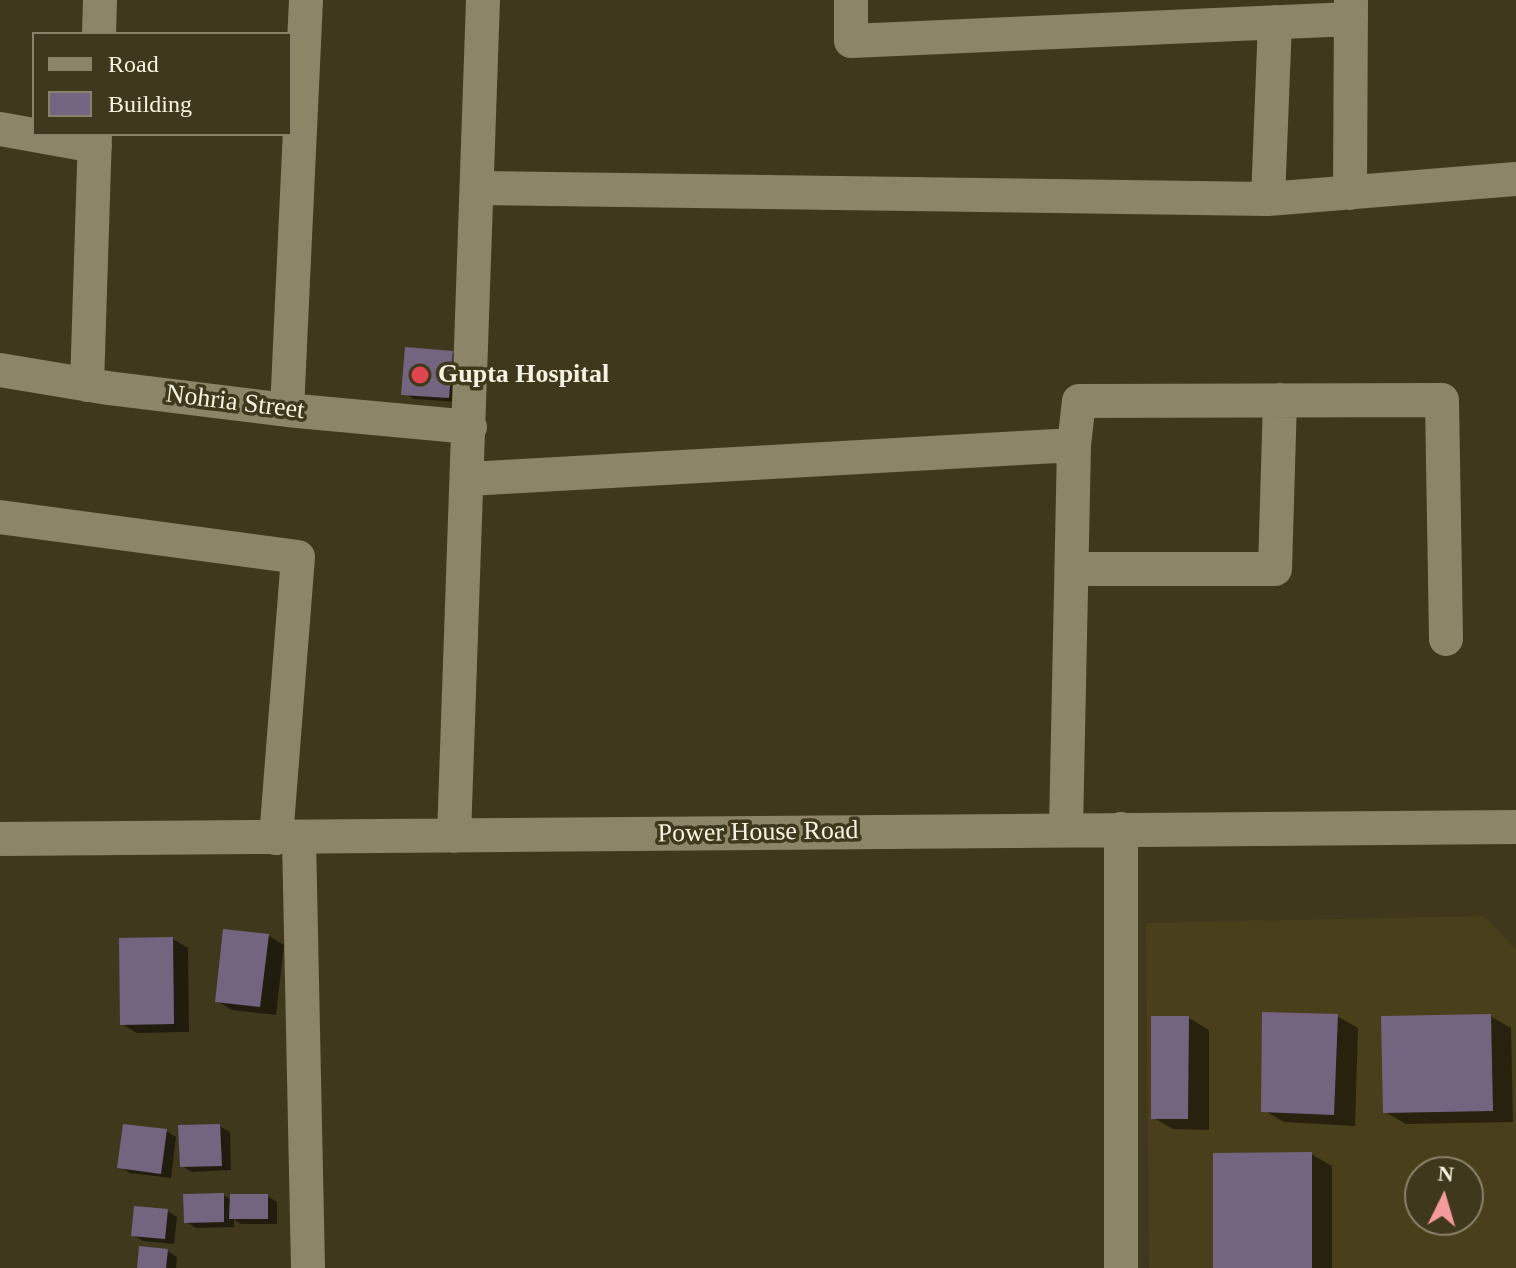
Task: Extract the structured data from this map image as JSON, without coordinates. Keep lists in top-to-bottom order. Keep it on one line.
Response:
{"streets":{"street":["Nohria Street","Power House Road"]},"places":["Gupta Hospital"],"legend":["Road","Building"],"north":"top"}
